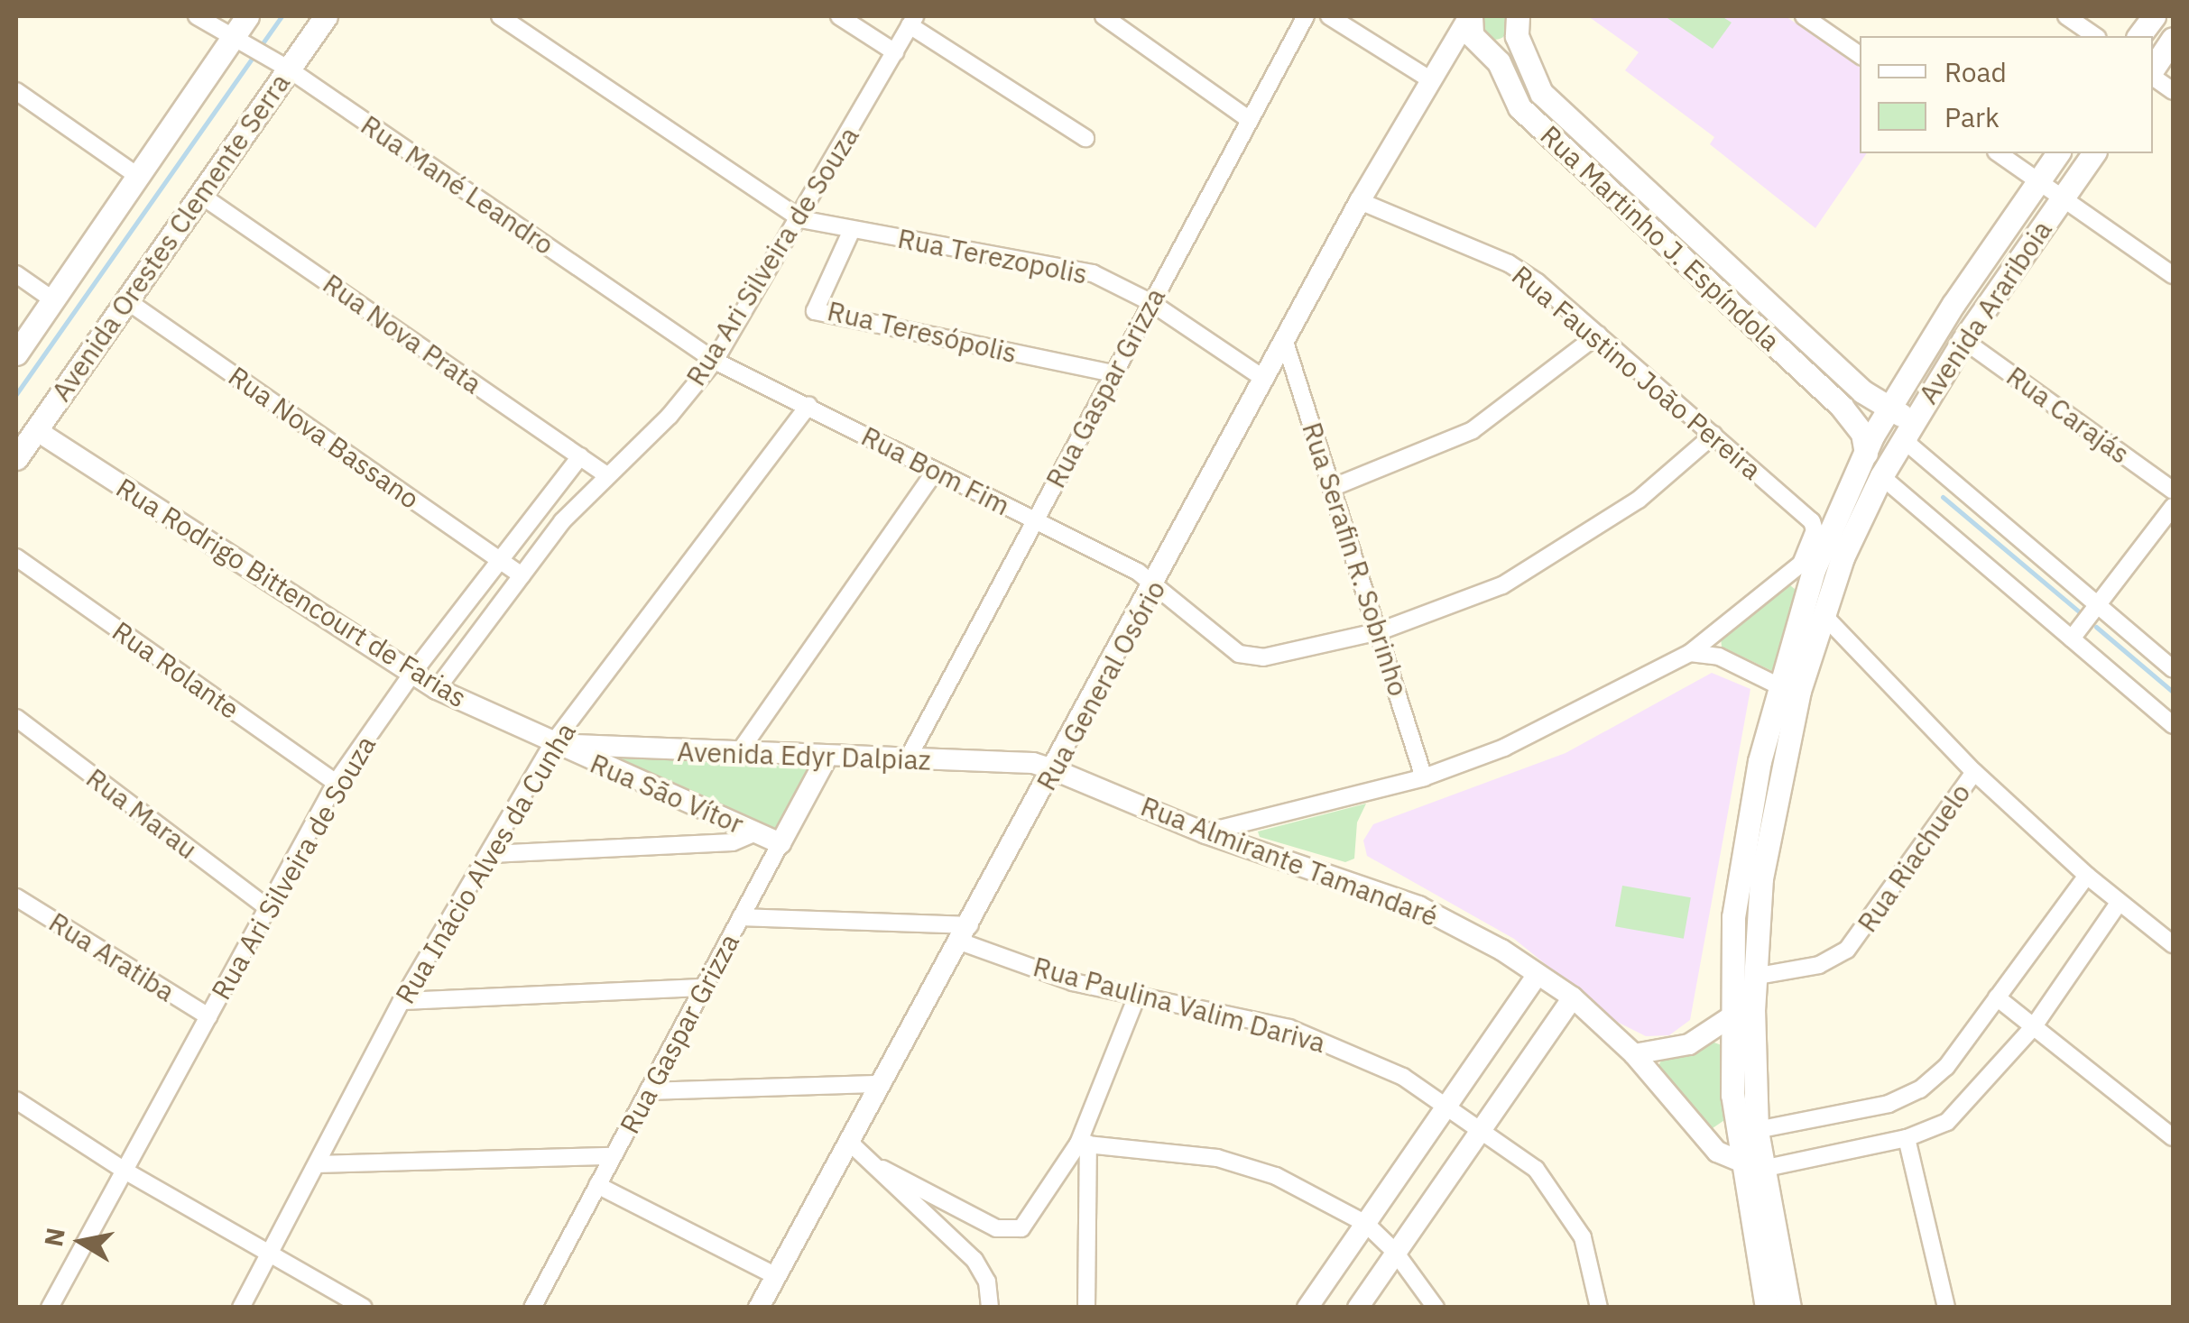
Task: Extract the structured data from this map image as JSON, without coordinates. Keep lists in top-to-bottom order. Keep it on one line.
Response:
{"streets":{"main road":["Avenida Orestes Clemente Serra","Rua Martinho J. Espíndola","Avenida Arariboia"],"street":["Rua Mané Leandro","Rua Ari Silveira de Souza","Rua Terezopolis","Rua Teresópolis","Rua Nova Prata","Rua Faustino João Pereira","Rua Gaspar Grizza","Rua Carajás","Rua Nova Bassano","Rua Bom Fim","Rua Serafin R. Sobrinho","Rua Rodrigo Bittencourt de Farias","Rua Rolante","Rua General Osório","Avenida Edyr Dalpiaz","Rua São Vítor","Rua Marau","Rua Riachuelo","Rua Almirante Tamandaré","Rua Inácio Alves da Cunha","Rua Aratiba","Rua Paulina Valim Dariva"]},"crossings":[["Rua Mané Leandro","Avenida Orestes Clemente Serra"],["Rua Mané Leandro","Rua Ari Silveira de Souza"],["Rua Mané Leandro","Rua Bom Fim"],["Avenida Orestes Clemente Serra","Rua Nova Prata"],["Avenida Orestes Clemente Serra","Rua Nova Bassano"],["Avenida Orestes Clemente Serra","Rua Rodrigo Bittencourt de Farias"],["Rua Martinho J. Espíndola","Avenida Arariboia"],["Rua Martinho J. Espíndola","Rua General Osório"],["Rua Ari Silveira de Souza","Rua Terezopolis"],["Rua Ari Silveira de Souza","Rua Nova Prata"],["Rua Ari Silveira de Souza","Rua Nova Bassano"],["Rua Ari Silveira de Souza","Rua Bom Fim"],["Rua Ari Silveira de Souza","Rua Rodrigo Bittencourt de Farias"],["Rua Ari Silveira de Souza","Rua Rolante"],["Rua Ari Silveira de Souza","Rua Marau"],["Rua Ari Silveira de Souza","Rua Aratiba"],["Rua Terezopolis","Rua Teresópolis"],["Rua Terezopolis","Rua Gaspar Grizza"],["Rua Terezopolis","Rua General Osório"],["Avenida Arariboia","Rua Faustino João Pereira"],["Avenida Arariboia","Rua Carajás"],["Avenida Arariboia","Rua Riachuelo"],["Avenida Arariboia","Rua Almirante Tamandaré"],["Rua Teresópolis","Rua Gaspar Grizza"],["Rua Faustino João Pereira","Rua Bom Fim"],["Rua Faustino João Pereira","Rua General Osório"],["Rua Gaspar Grizza","Rua Bom Fim"],["Rua Gaspar Grizza","Avenida Edyr Dalpiaz"],["Rua Gaspar Grizza","Rua São Vítor"],["Rua Gaspar Grizza","Rua Paulina Valim Dariva"],["Rua Bom Fim","Rua Serafin R. Sobrinho"],["Rua Bom Fim","Rua General Osório"],["Rua Bom Fim","Rua Inácio Alves da Cunha"],["Rua Serafin R. Sobrinho","Rua General Osório"],["Rua Rodrigo Bittencourt de Farias","Avenida Edyr Dalpiaz"],["Rua Rodrigo Bittencourt de Farias","Rua São Vítor"],["Rua Rodrigo Bittencourt de Farias","Rua Inácio Alves da Cunha"],["Rua General Osório","Avenida Edyr Dalpiaz"],["Rua General Osório","Rua Almirante Tamandaré"],["Rua General Osório","Rua Paulina Valim Dariva"],["Avenida Edyr Dalpiaz","Rua São Vítor"],["Avenida Edyr Dalpiaz","Rua Almirante Tamandaré"],["Avenida Edyr Dalpiaz","Rua Inácio Alves da Cunha"],["Rua São Vítor","Rua Inácio Alves da Cunha"]],"legend":["Road","Park"],"north":"left"}
